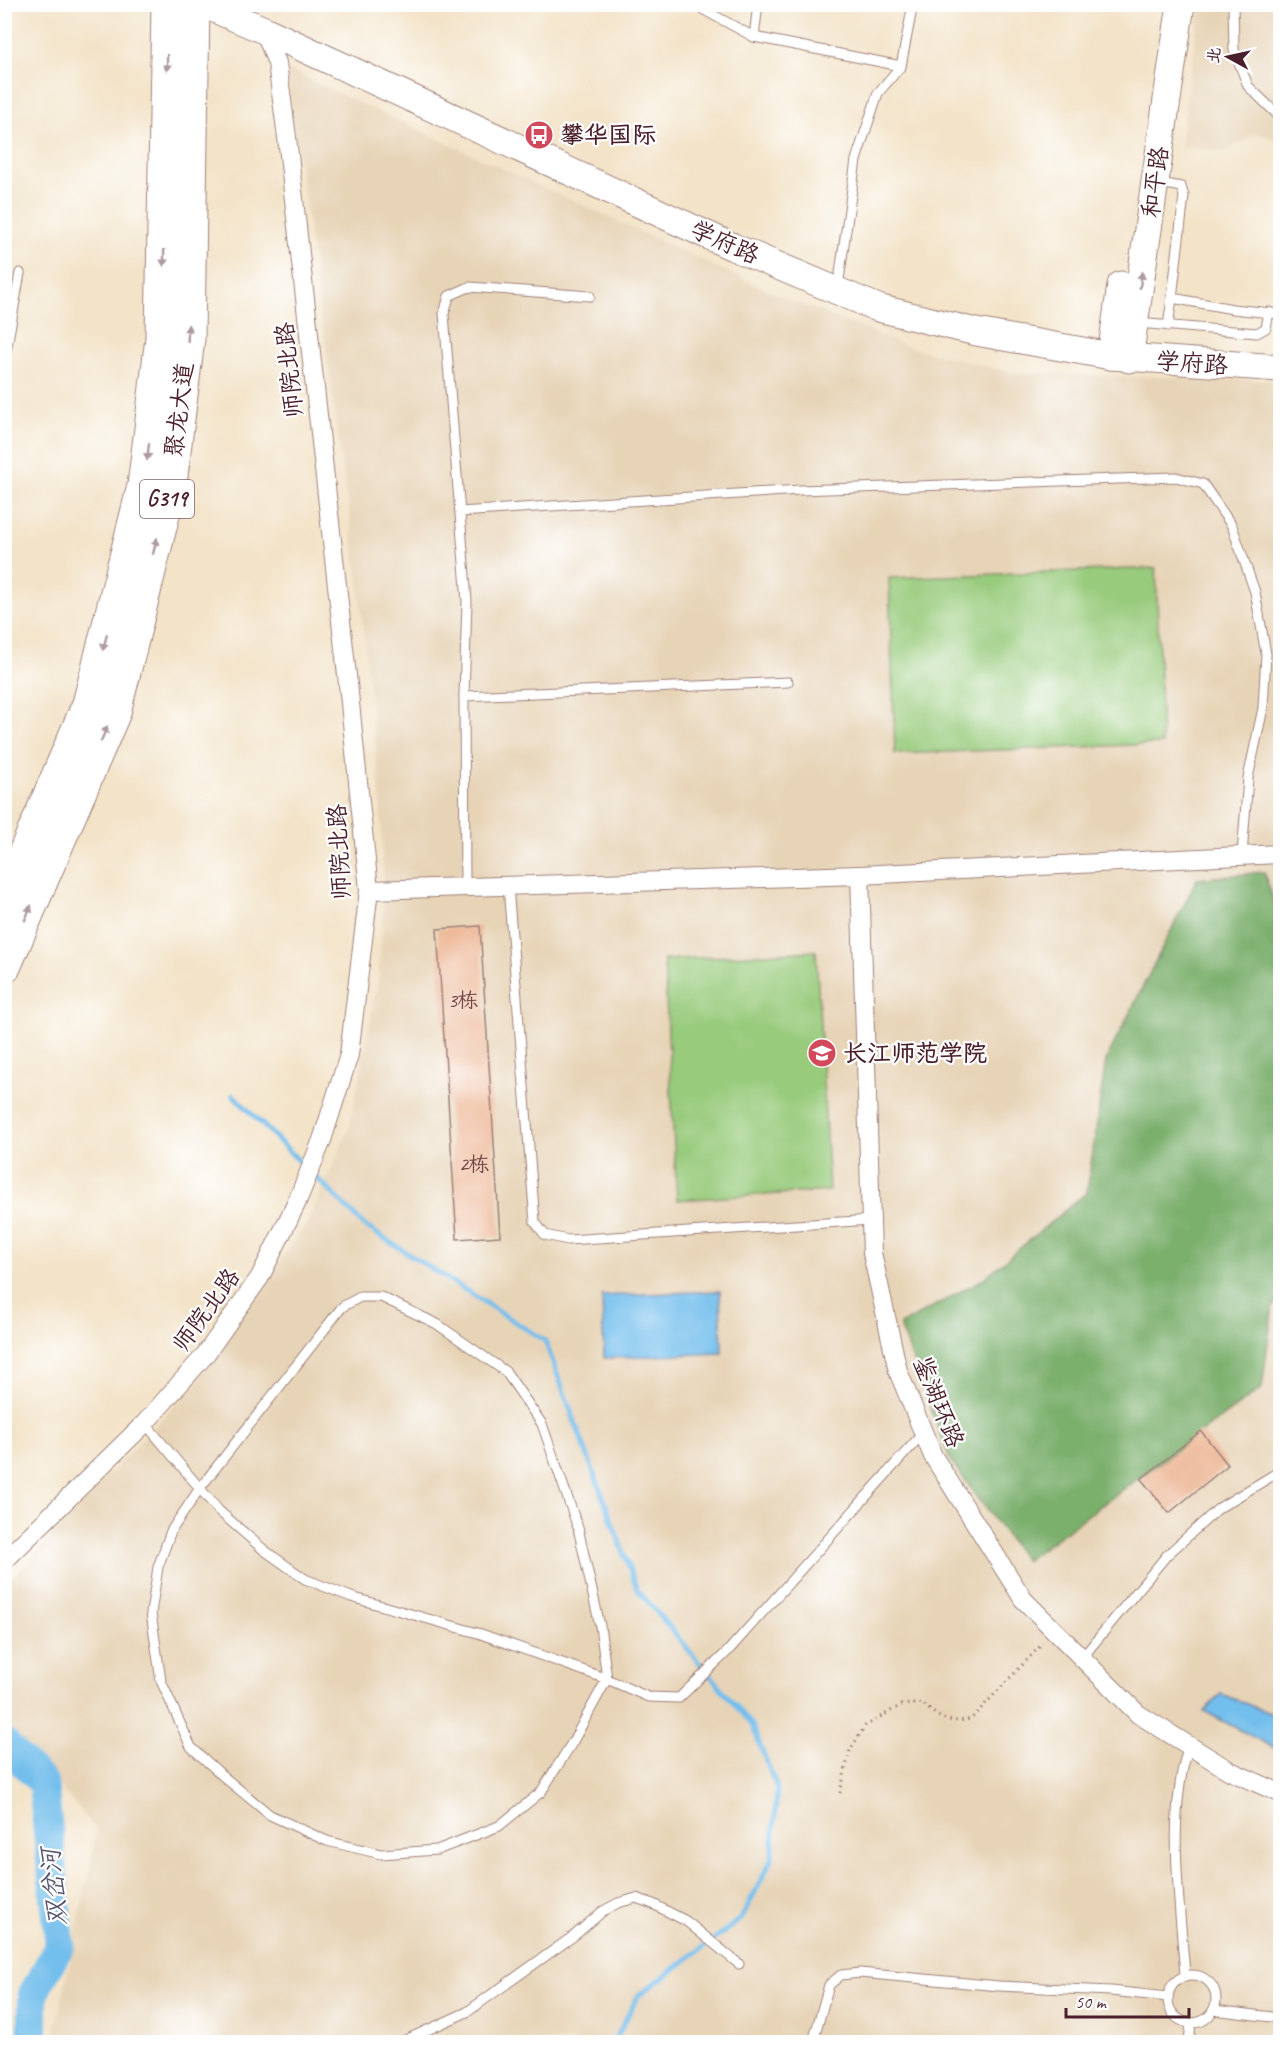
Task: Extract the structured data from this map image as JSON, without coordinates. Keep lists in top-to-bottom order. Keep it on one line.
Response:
{"streets":{"highway":["聚龙大道","G319"],"street":["和平路","学府路","师院北路","鉴湖环路"]},"crossings":[["和平路","学府路"],["学府路","师院北路"]],"water":["双岔河"],"places":{"bus stop":["攀华国际"],"school or university":["长江师范学院"]},"house_numbers":["3栋","2栋"],"scale_bar":"50 m","north":"left"}
